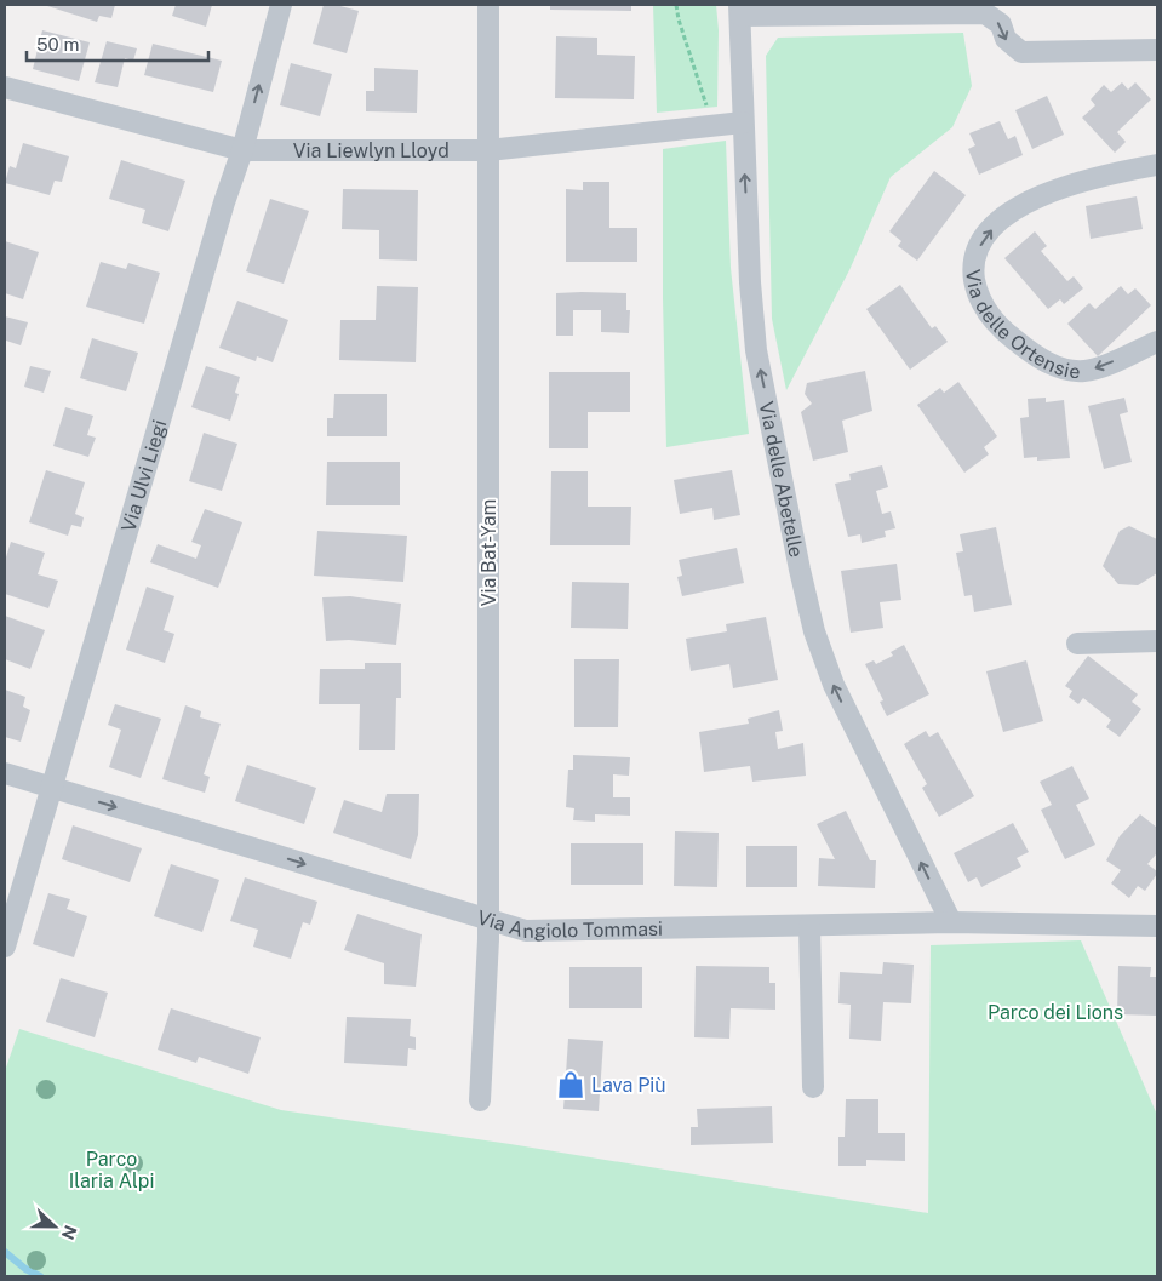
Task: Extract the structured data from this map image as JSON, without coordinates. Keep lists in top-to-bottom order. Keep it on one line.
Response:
{"streets":{"street":["Via Liewlyn Lloyd","Via delle Ortensie","Via Ulvi Liegi","Via delle Abetelle","Via Bat-Yam","Via Angiolo Tommasi"]},"crossings":[["Via Liewlyn Lloyd","Via Ulvi Liegi"],["Via Liewlyn Lloyd","Via delle Abetelle"],["Via Liewlyn Lloyd","Via Bat-Yam"],["Via Ulvi Liegi","Via Angiolo Tommasi"],["Via delle Abetelle","Via Angiolo Tommasi"],["Via Bat-Yam","Via Angiolo Tommasi"]],"one_way":["Via delle Abetelle","Via Angiolo Tommasi"],"parks":["Parco dei Lions","Parco Ilaria Alpi"],"places":{"shop":["Lava Più"]},"scale_bar":"50 m","north":"right"}
